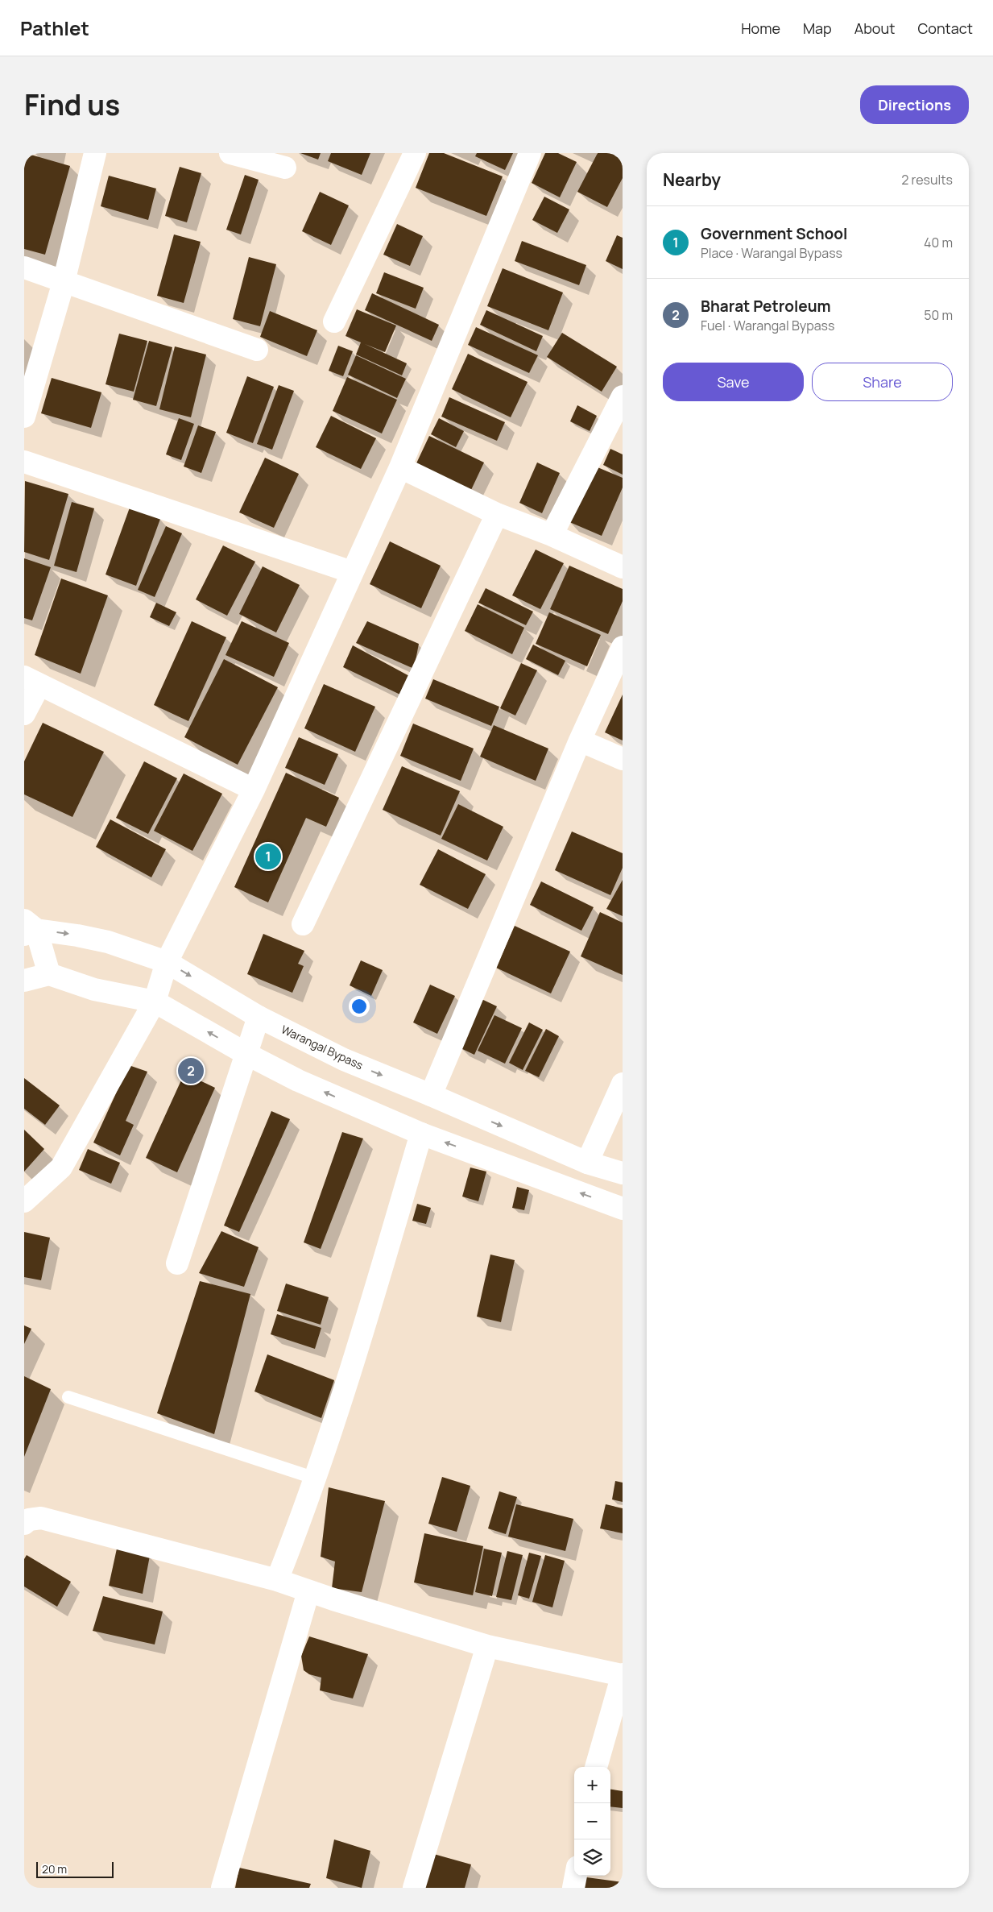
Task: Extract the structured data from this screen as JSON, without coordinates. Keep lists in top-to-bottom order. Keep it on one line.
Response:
{"streets":{"street":["Warangal Bypass"]},"scale_bar":"20 m","page":{"header":"Pathlet","nav":["Home","Map","About","Contact"],"title":"Find us","buttons":["Directions",["Save","Share"]],"heading":["Nearby","2 results"],"list":[{"mark":"1","name":"Government School","note":"Place · Warangal Bypass","value":"40 m"},{"mark":"2","name":"Bharat Petroleum","note":"Fuel · Warangal Bypass","value":"50 m"}],"pins":["1","2"],"map_buttons":["+","−"],"scale":"20 m"}}
